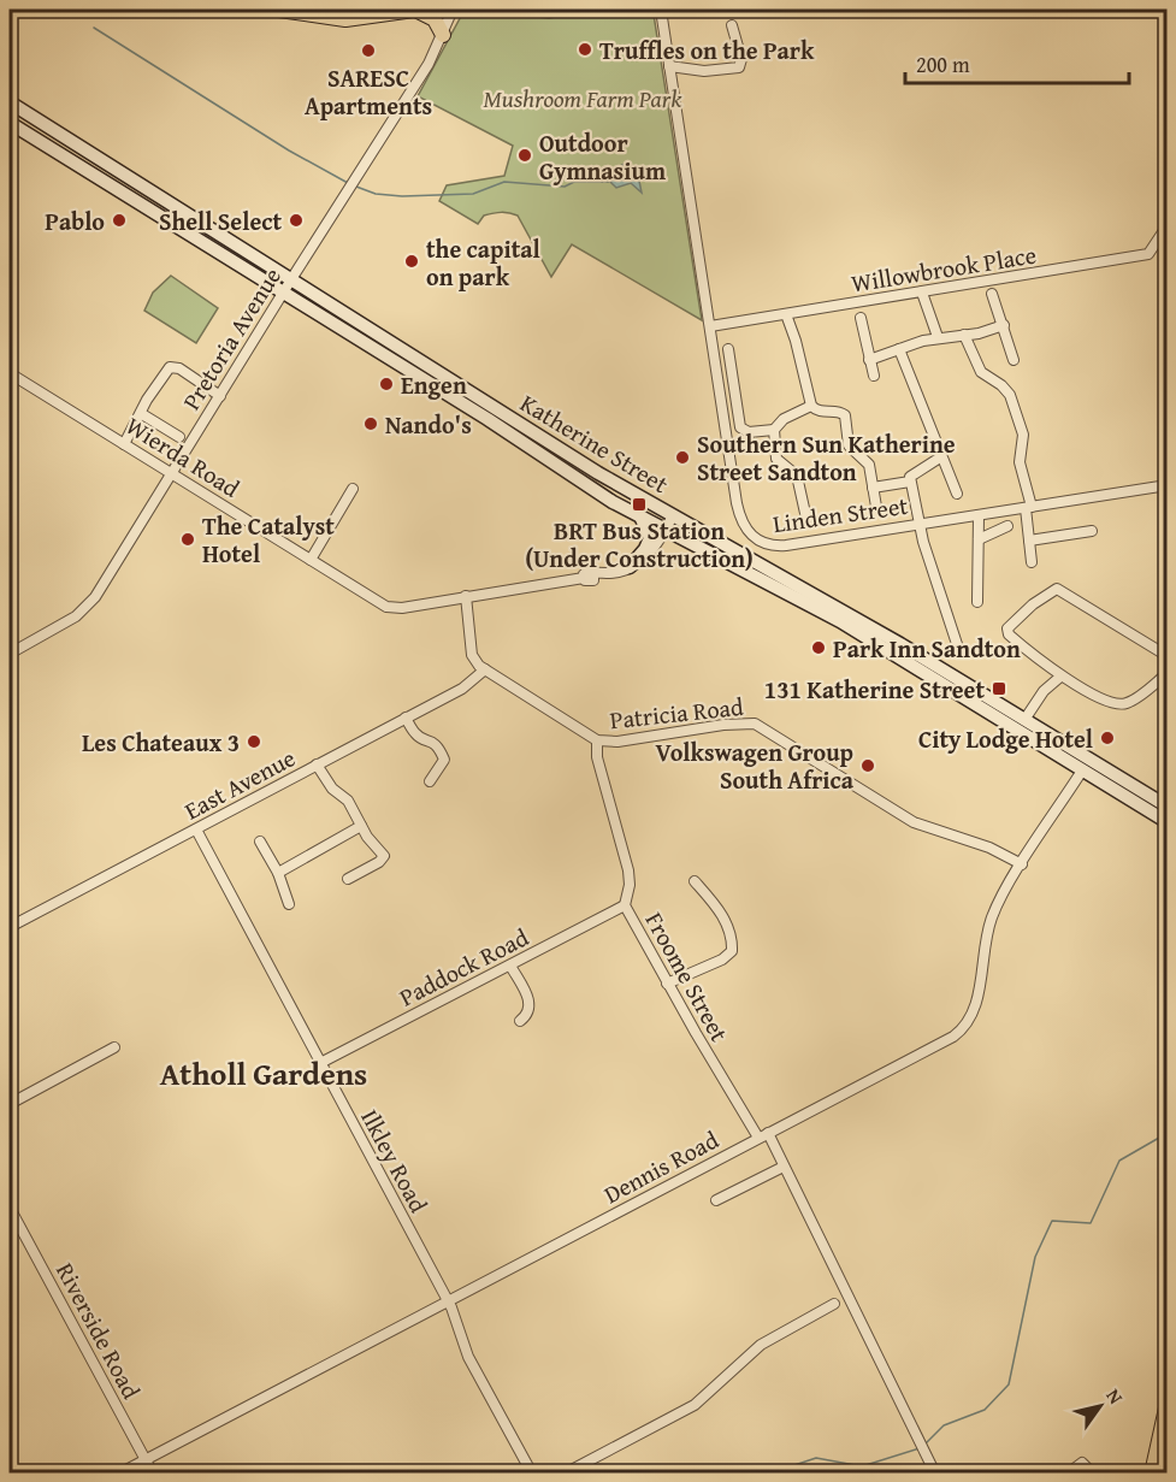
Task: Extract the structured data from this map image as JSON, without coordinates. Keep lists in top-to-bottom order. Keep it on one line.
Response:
{"streets":{"main road":["Katherine Street"],"street":["Willowbrook Place","Pretoria Avenue","Wierda Road","Linden Street","Patricia Road","East Avenue","Paddock Road","Froome Street","Ilkley Road","Dennis Road","Riverside Road"]},"crossings":[["Willowbrook Place","Linden Street"],["Pretoria Avenue","Katherine Street"],["Pretoria Avenue","Wierda Road"],["Katherine Street","Wierda Road"],["Katherine Street","Dennis Road"],["Patricia Road","East Avenue"],["Patricia Road","Froome Street"],["Patricia Road","Dennis Road"],["East Avenue","Ilkley Road"],["Paddock Road","Froome Street"],["Paddock Road","Ilkley Road"],["Froome Street","Dennis Road"],["Ilkley Road","Dennis Road"],["Dennis Road","Riverside Road"]],"districts":["Atholl Gardens"],"parks":["Mushroom Farm Park"],"places":{"other":["Truffles on the Park","SARESC Apartments","Outdoor Gymnasium","Pablo","Shell Select","the capital on park","Engen","Nando's","Southern Sun Katherine Street Sandton","The Catalyst Hotel","Park Inn Sandton","City Lodge Hotel","Les Chateaux 3","Volkswagen Group South Africa"],"transit":["BRT Bus Station (Under Construction)","131 Katherine Street"]},"scale_bar":"200 m","north":"top right"}
